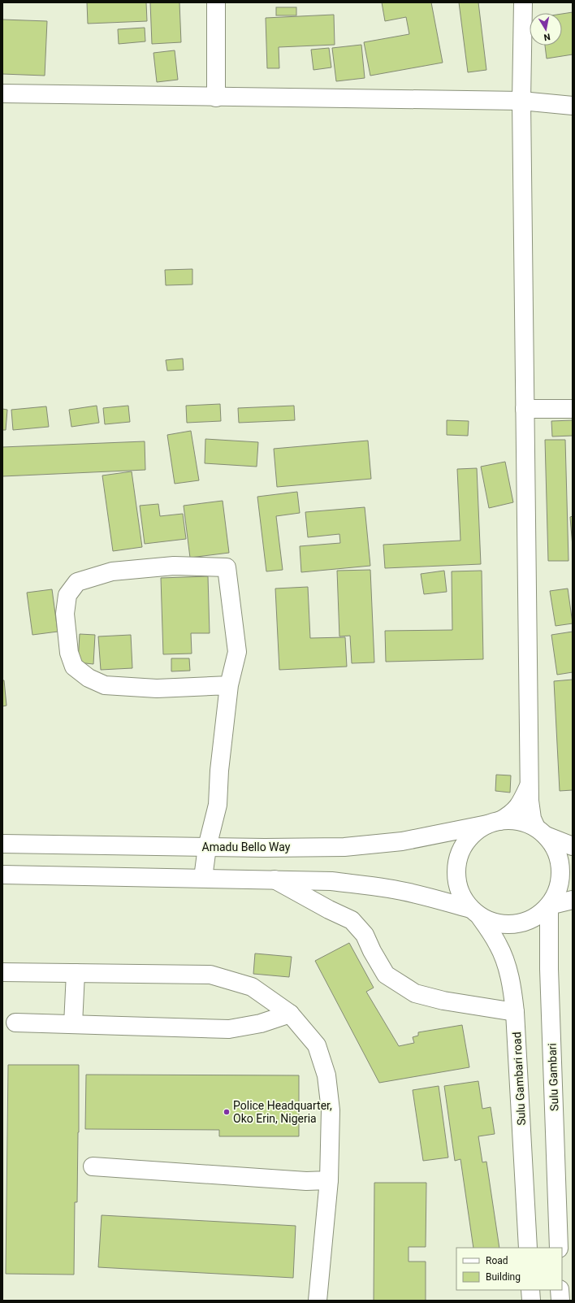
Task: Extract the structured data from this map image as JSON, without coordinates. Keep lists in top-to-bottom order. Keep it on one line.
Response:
{"streets":{"main road":["Amadu Bello Way","Sulu Gambari","Sulu Gambari road"]},"crossings":[["Amadu Bello Way","Sulu Gambari"],["Amadu Bello Way","Sulu Gambari road"],["Sulu Gambari","Sulu Gambari road"]],"places":["Police Headquarter, Oko Erin, Nigeria"],"legend":["Road","Building"],"north":"bottom"}
